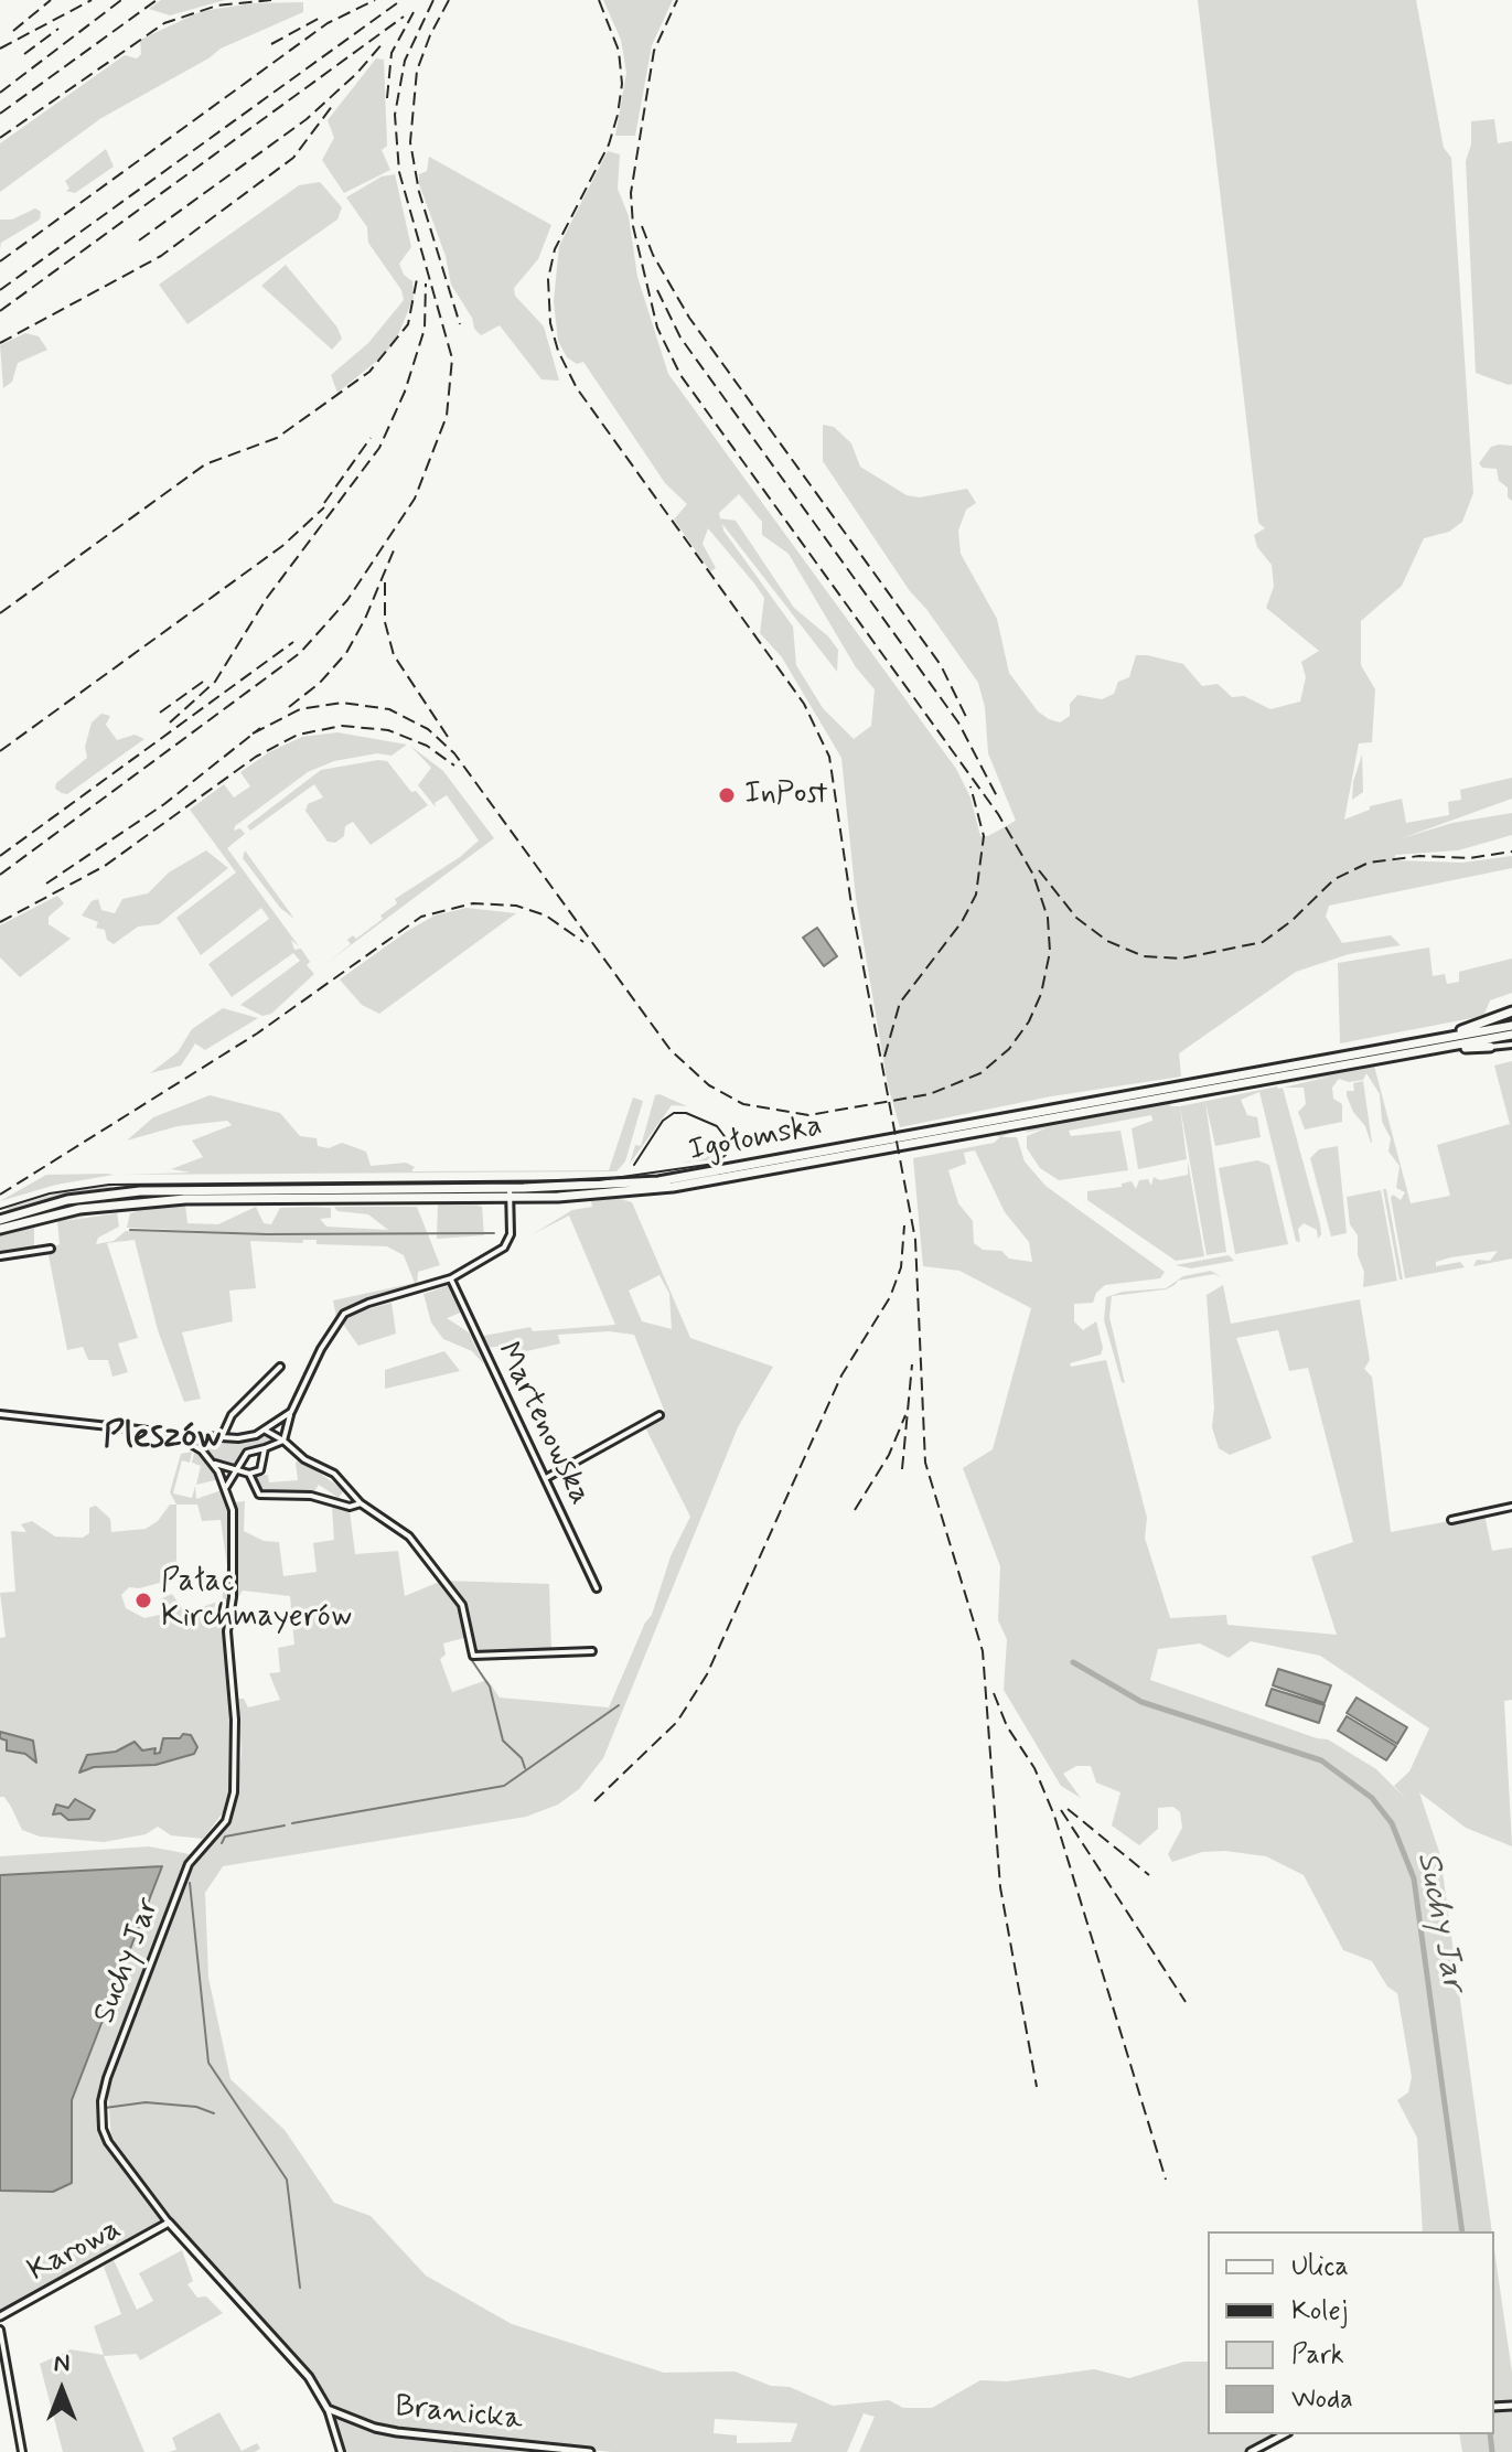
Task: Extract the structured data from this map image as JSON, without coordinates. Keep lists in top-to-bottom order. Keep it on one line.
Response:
{"streets":{"main road":["Igołomska"],"street":["Martenowska","Suchy Jar","Karowa","Branicka"]},"crossings":[["Suchy Jar","Karowa"],["Suchy Jar","Branicka"]],"districts":["Pleszów"],"water":["Suchy Jar"],"places":["InPost","Pałac Kirchmayerów"],"legend":["Ulica","Kolej","Park","Woda"],"north":"top"}
